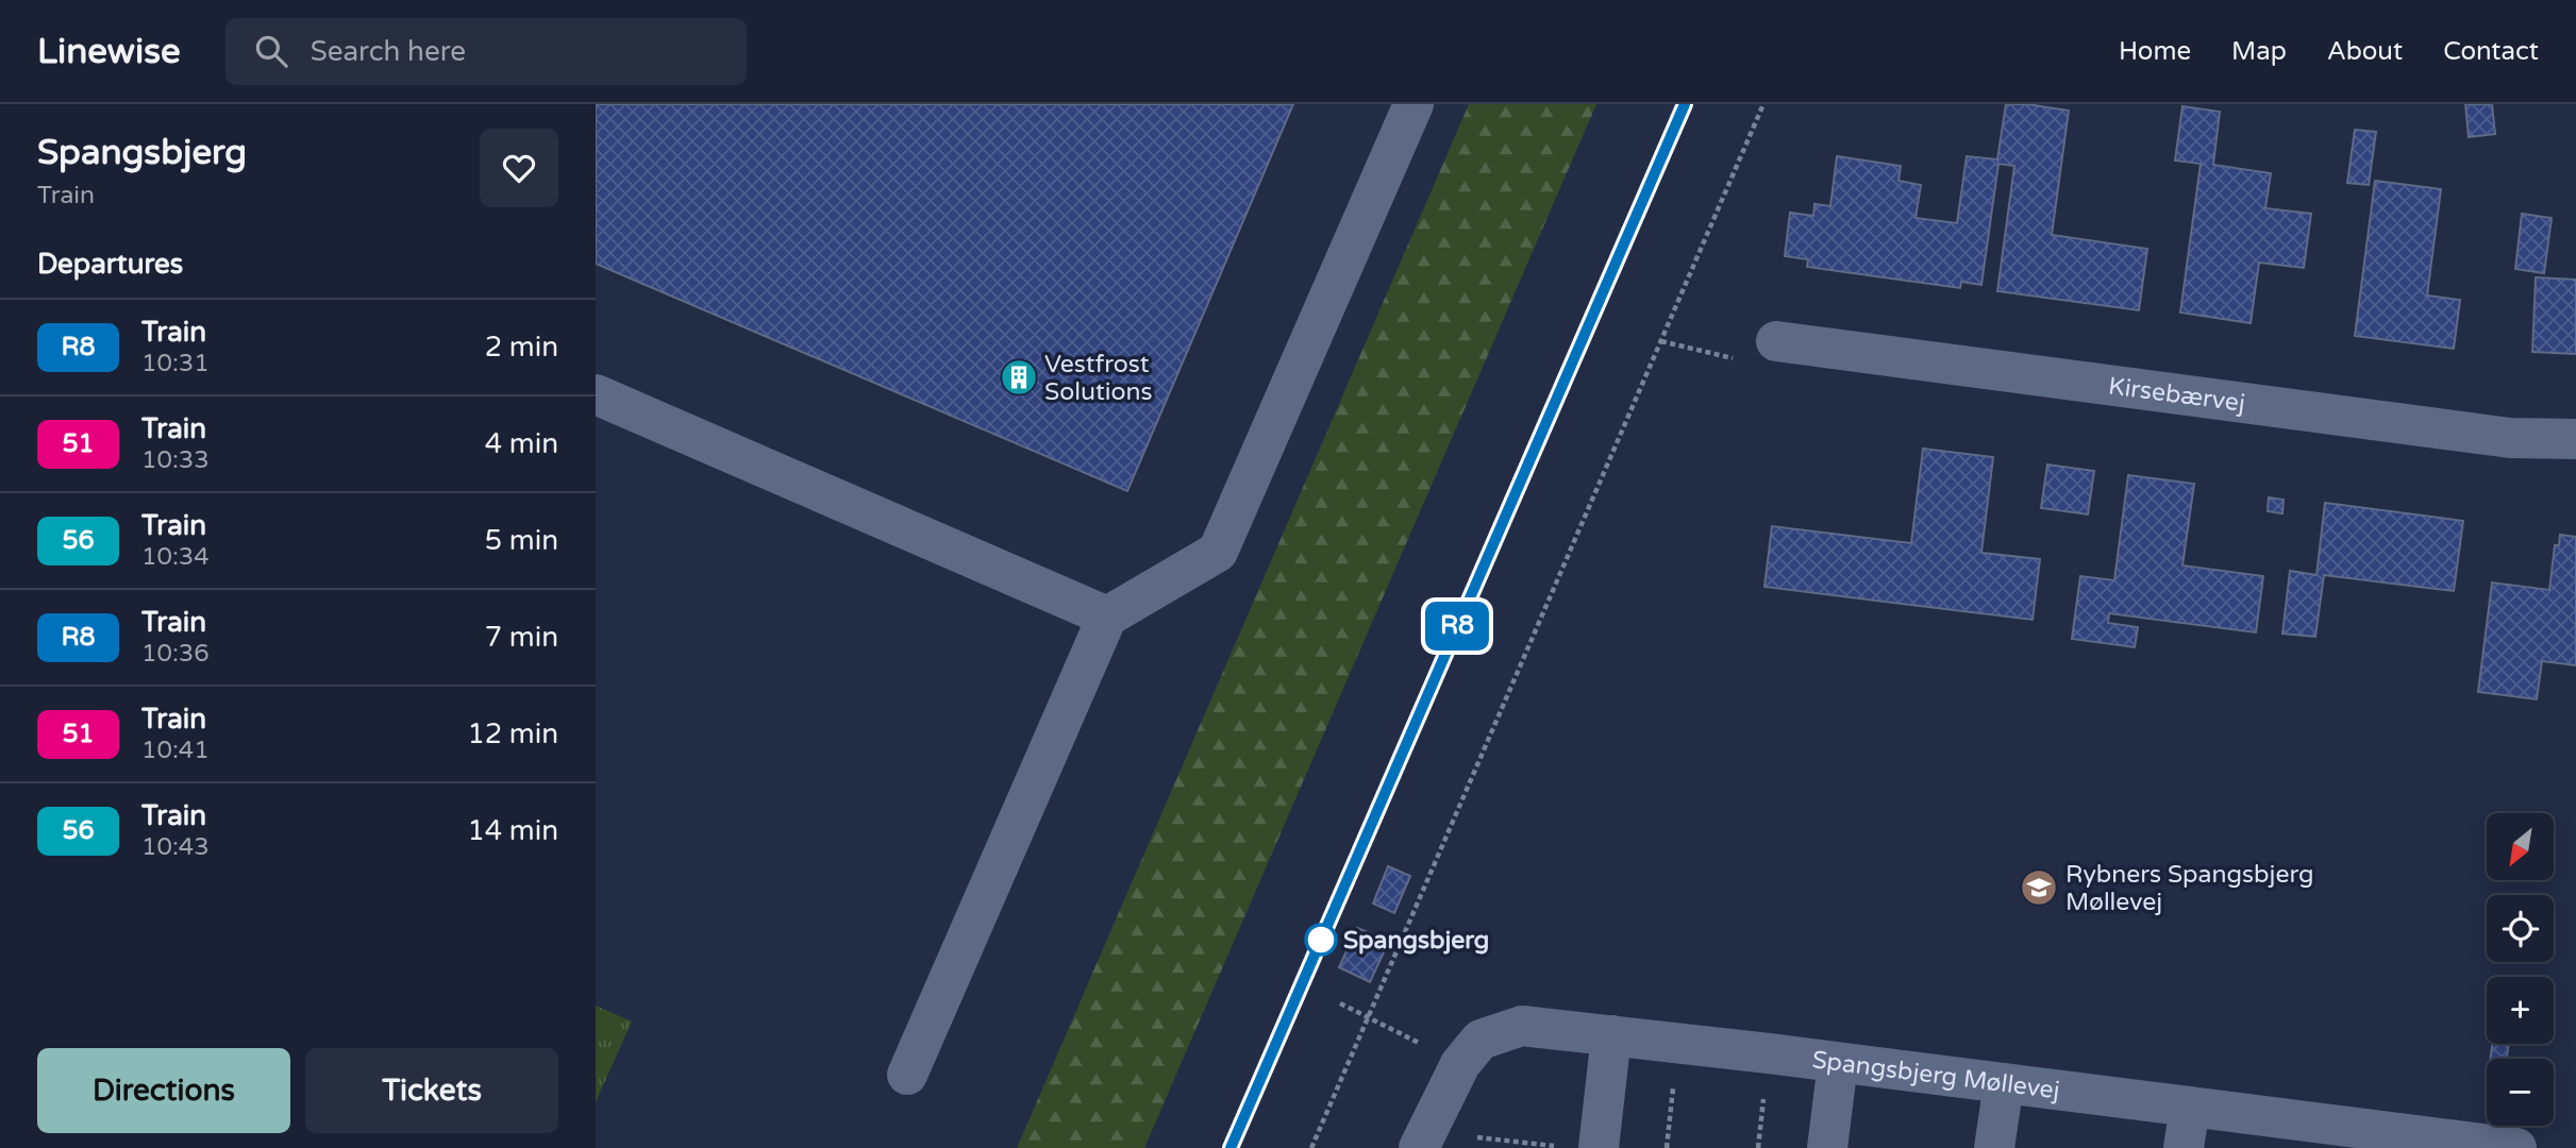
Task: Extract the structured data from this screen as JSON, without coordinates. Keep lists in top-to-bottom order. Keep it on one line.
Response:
{"streets":{"street":["Kirsebærvej","Spangsbjerg Møllevej"]},"places":{"building":["Vestfrost Solutions"],"school or university":["Rybners Spangsbjerg Møllevej"],"other":["Spangsbjerg"]},"north":"bottom left","page":{"header":"Linewise","search":"Search here","nav":["Home","Map","About","Contact"],"heading":[["Spangsbjerg","Train"],"Departures"],"on_map":"R8","list":[{"mark":"R8","name":"Train","note":"10:31","value":"2 min"},{"mark":"51","name":"Train","note":"10:33","value":"4 min"},{"mark":"56","name":"Train","note":"10:34","value":"5 min"},{"mark":"R8","name":"Train","note":"10:36","value":"7 min"},{"mark":"51","name":"Train","note":"10:41","value":"12 min"},{"mark":"56","name":"Train","note":"10:43","value":"14 min"}],"map_buttons":["+","−"],"buttons":["Directions","Tickets"]}}
